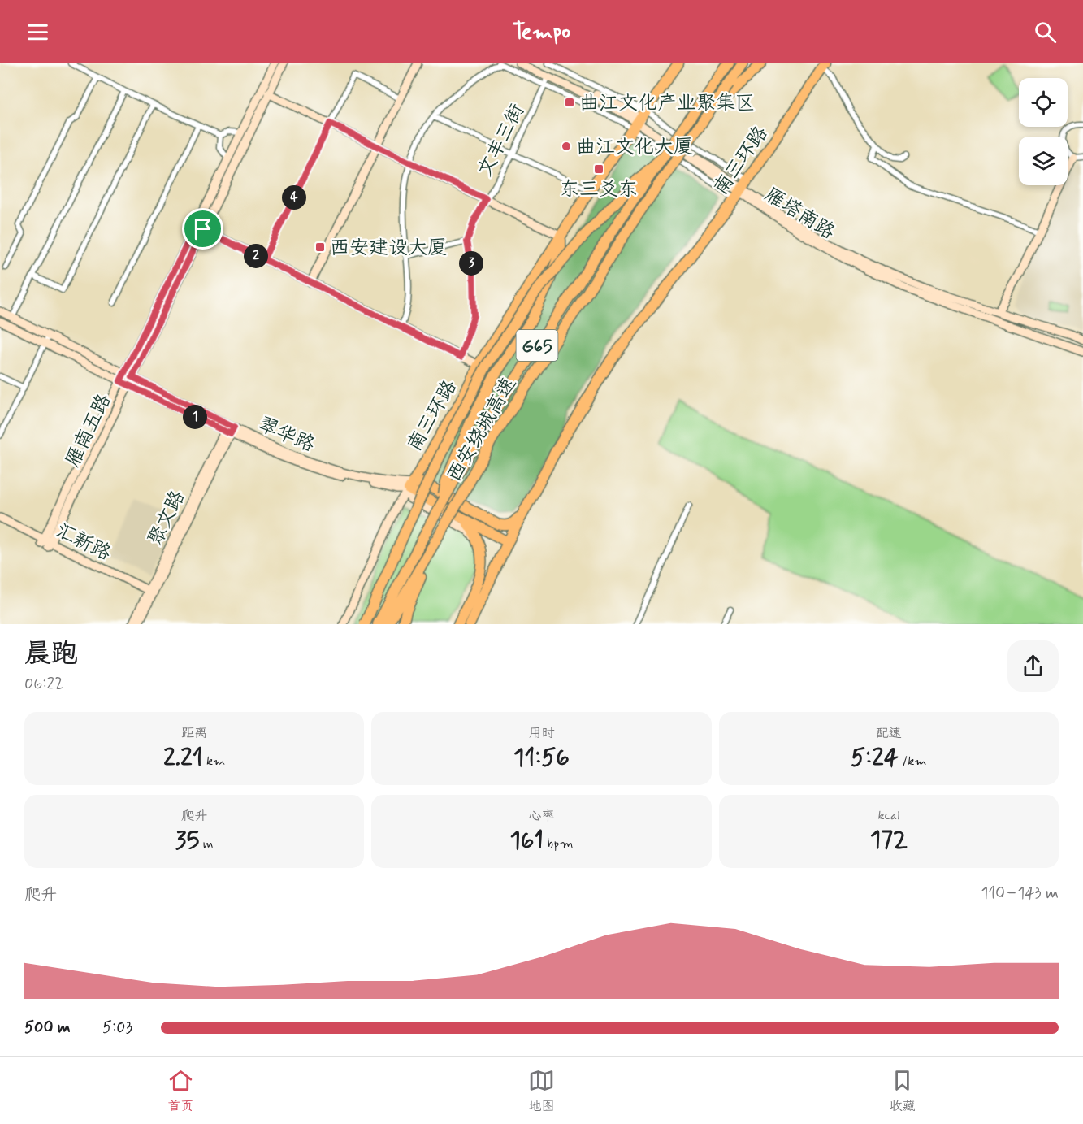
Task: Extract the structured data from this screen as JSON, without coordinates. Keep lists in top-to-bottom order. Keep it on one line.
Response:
{"streets":{"highway":["南三环路","G65","西安绕城高速"],"main road":["雁塔南路","雁南五路","翠华路","聚文路","汇新路"],"street":["文丰三街"]},"crossings":[["文丰三街","雁塔南路"],["南三环路","雁塔南路"],["南三环路","翠华路"],["雁南五路","翠华路"],["雁南五路","汇新路"],["翠华路","聚文路"],["聚文路","汇新路"]],"places":{"transit":["曲江文化产业聚集区","东三爻东","西安建设大厦"],"other":["曲江文化大厦"]},"page":{"header":"Tempo","pins":["4","2","3","1"],"heading":["晨跑","06:22"],"stats":[["距离","2.21 km"],["用时","11:56"],["配速","5:24 /km"],["爬升","35 m"],["心率","161 bpm"],["kcal","172"]],"chart":["爬升","110–143 m"],"list":[{"name":"500 m","note":"5:03"}],"tabs":["首页","地图","收藏"]}}
